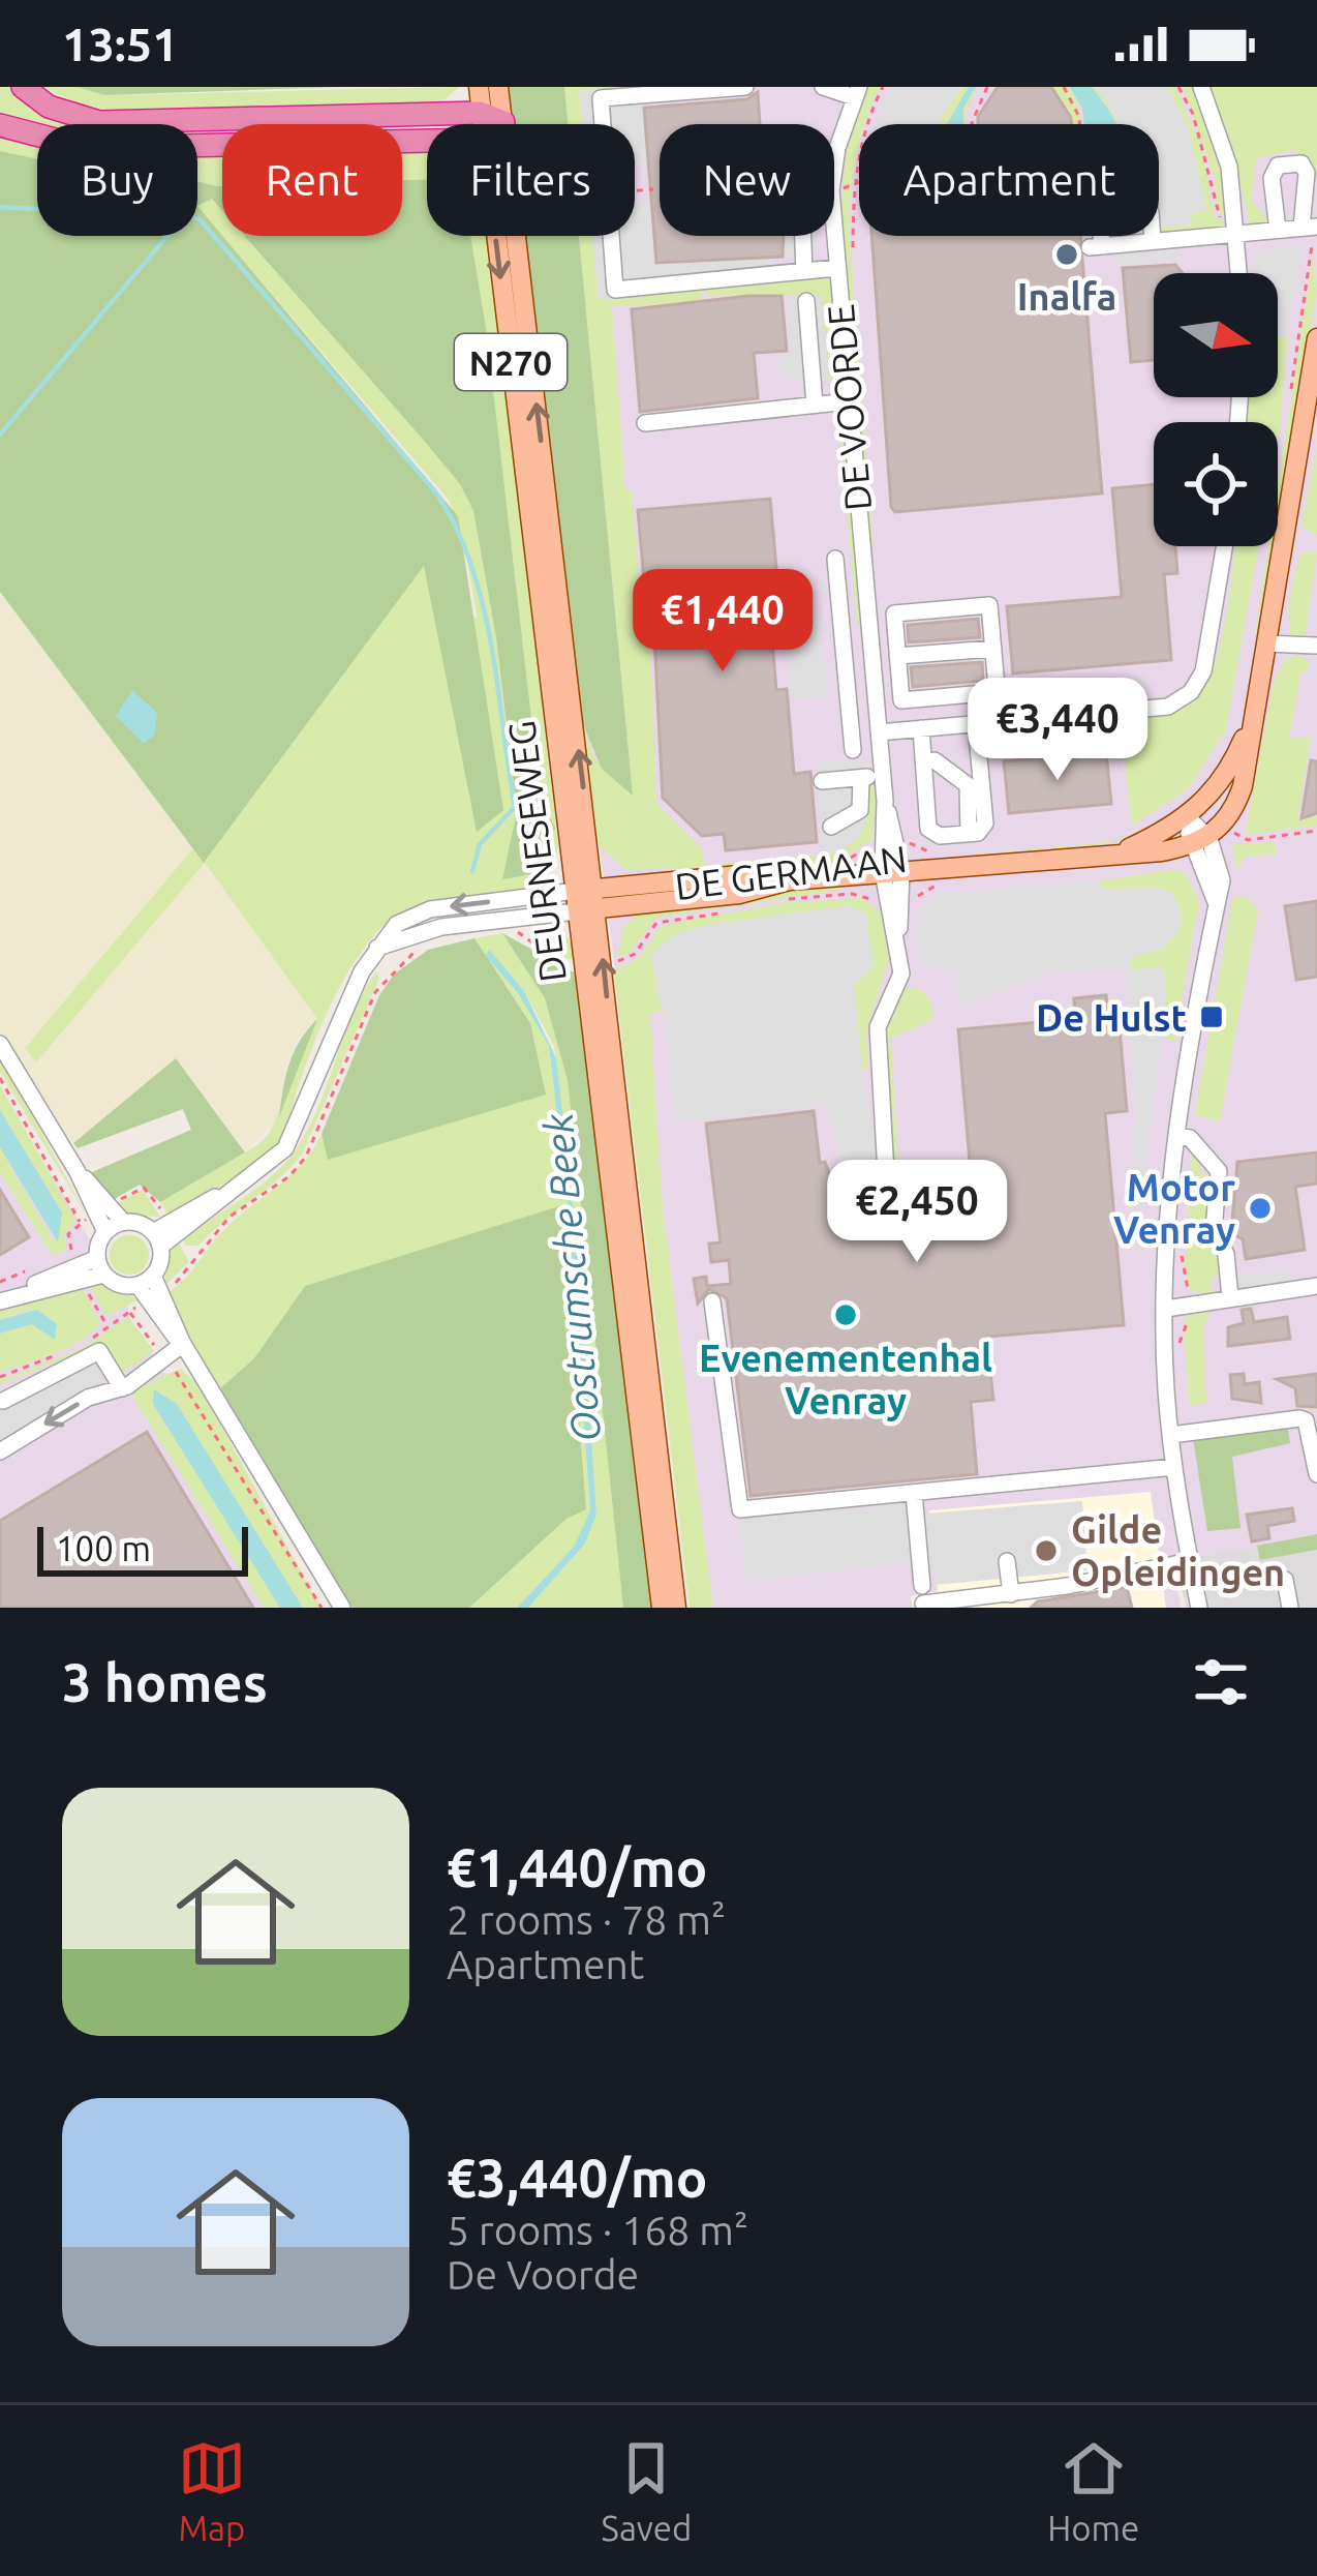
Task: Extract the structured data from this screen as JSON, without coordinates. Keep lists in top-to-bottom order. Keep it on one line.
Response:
{"streets":{"main road":["N270","DEURNESEWEG","DE GERMAAN"],"street":["DE VOORDE"]},"crossings":[["DE VOORDE","DE GERMAAN"],["DEURNESEWEG","DE GERMAAN"]],"water":["Oostrumsche Beek"],"places":{"other":["Inalfa","Motor Venray","Evenementenhal Venray","Gilde Opleidingen"],"transit":["De Hulst"]},"scale_bar":"100 m","north":"right","page":{"status":"13:51","chip":["Buy","Rent","Filters","New","Apartment"],"price":["€1,440","€3,440","€2,450"],"scale":"100 m","heading":"3 homes","list":[{"name":"€1,440/mo","note":"2 rooms · 78 m² · Apartment"},{"name":"€3,440/mo","note":"5 rooms · 168 m² · De Voorde"}],"tabs":["Map","Saved","Home"]}}
